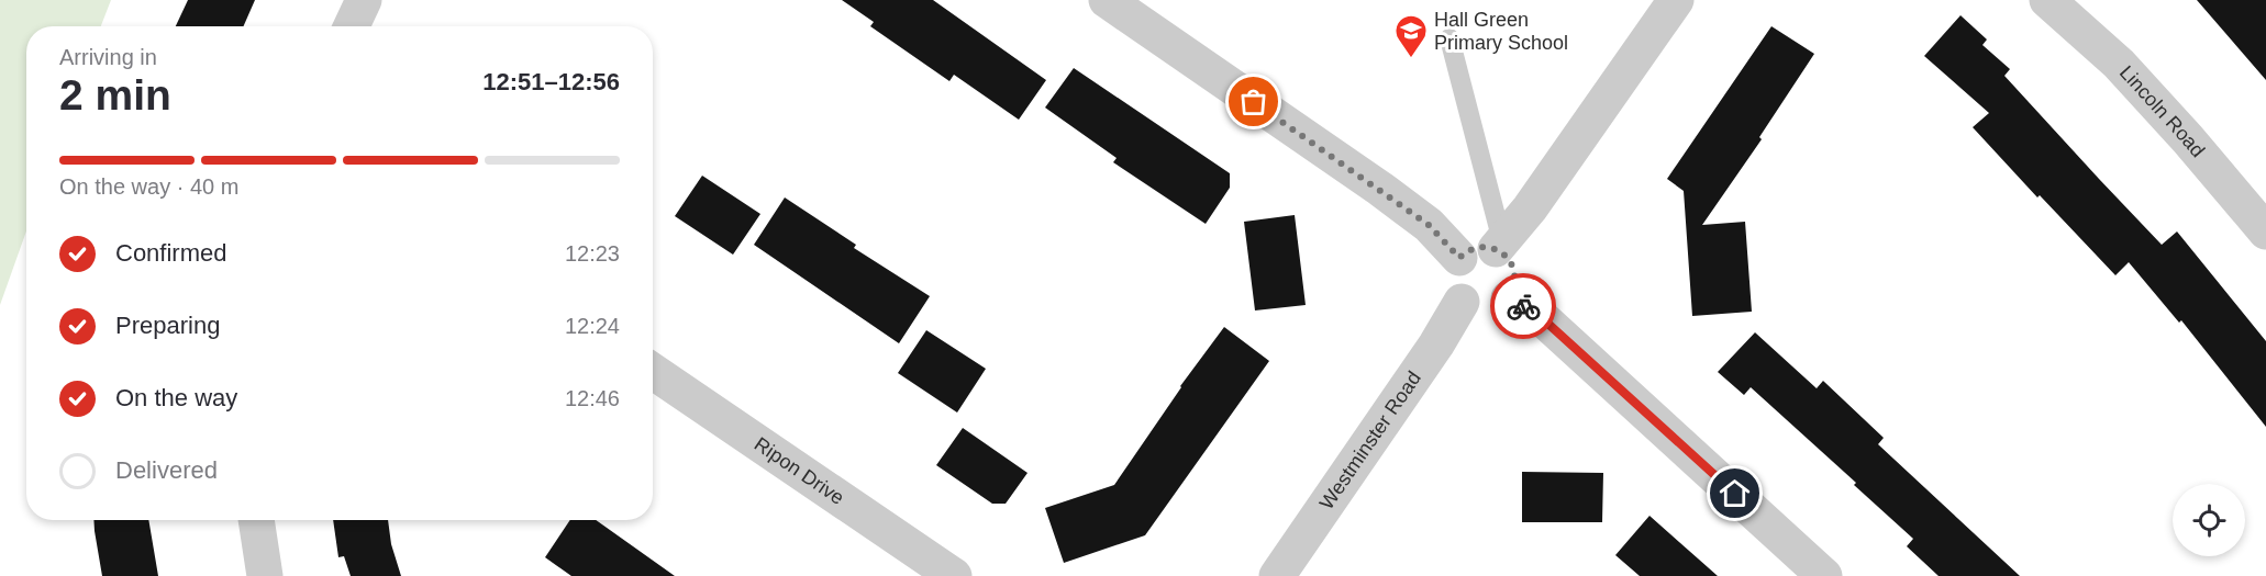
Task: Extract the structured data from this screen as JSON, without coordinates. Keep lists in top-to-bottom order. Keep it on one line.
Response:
{"streets":{"street":["Lincoln Road","Westminster Road","Ripon Drive"]},"places":{"school or university":["Hall Green Primary School"]},"page":{"heading":["2 min","Arriving in","12:51–12:56"],"bar":"On the way · 40 m","list":[["Confirmed","12:23"],["Preparing","12:24"],["On the way","12:46"],"Delivered"]}}
